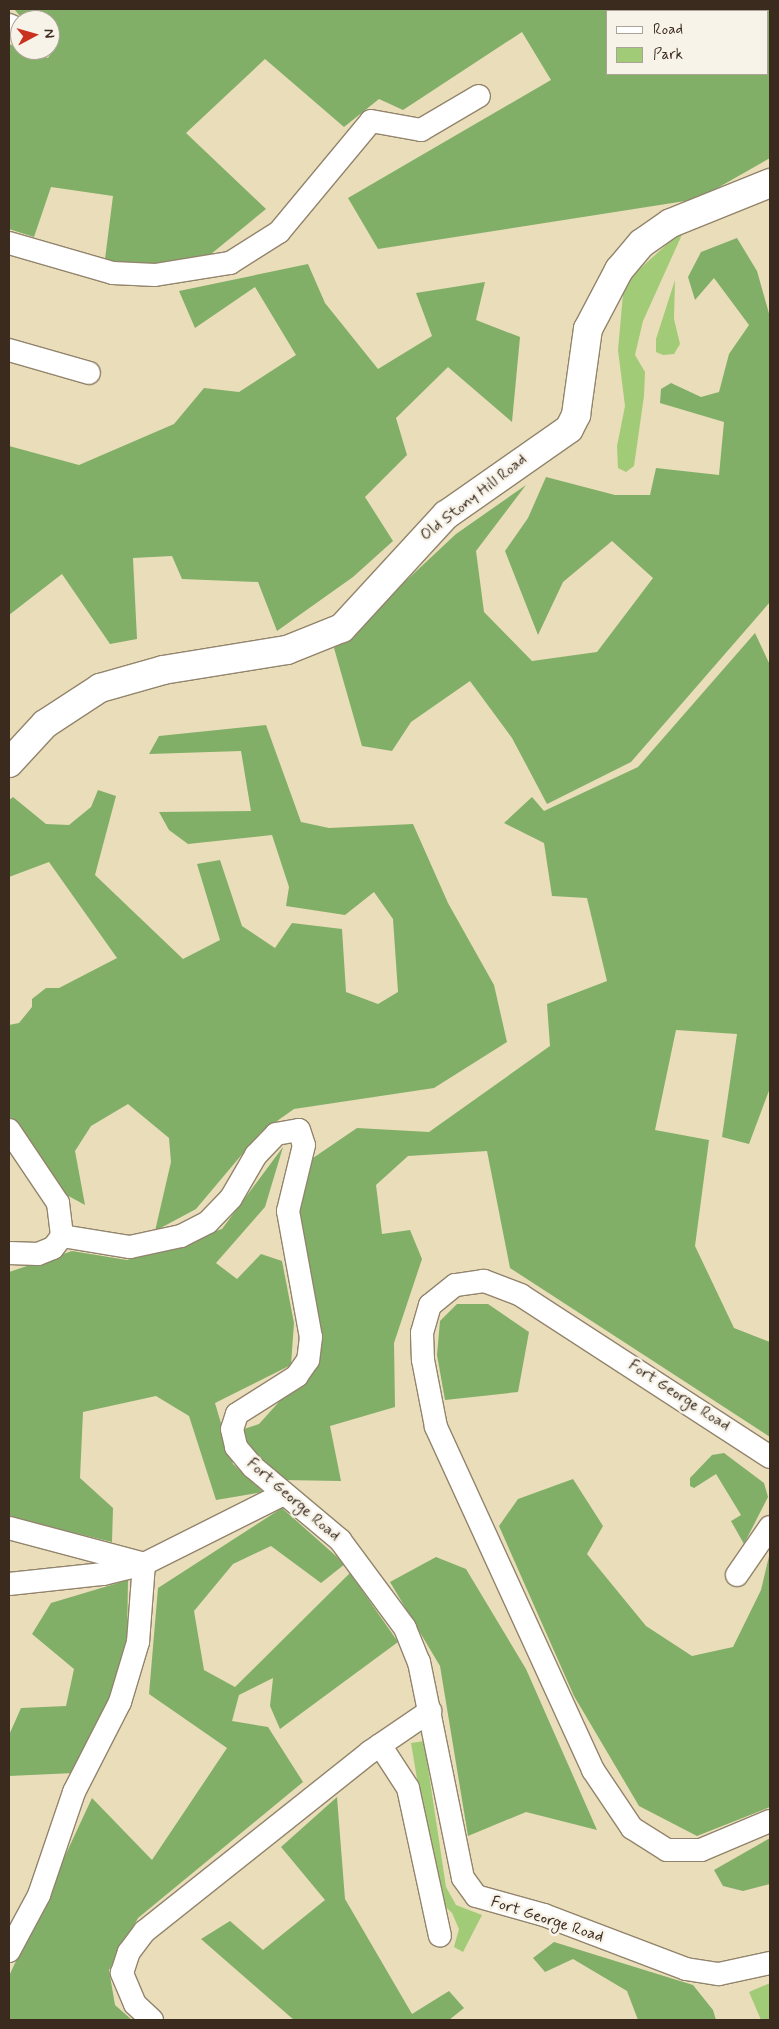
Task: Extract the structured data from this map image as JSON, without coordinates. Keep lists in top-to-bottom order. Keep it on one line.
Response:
{"streets":{"street":["Old Stony Hill Road","Fort George Road"]},"legend":["Road","Park"],"north":"right"}
